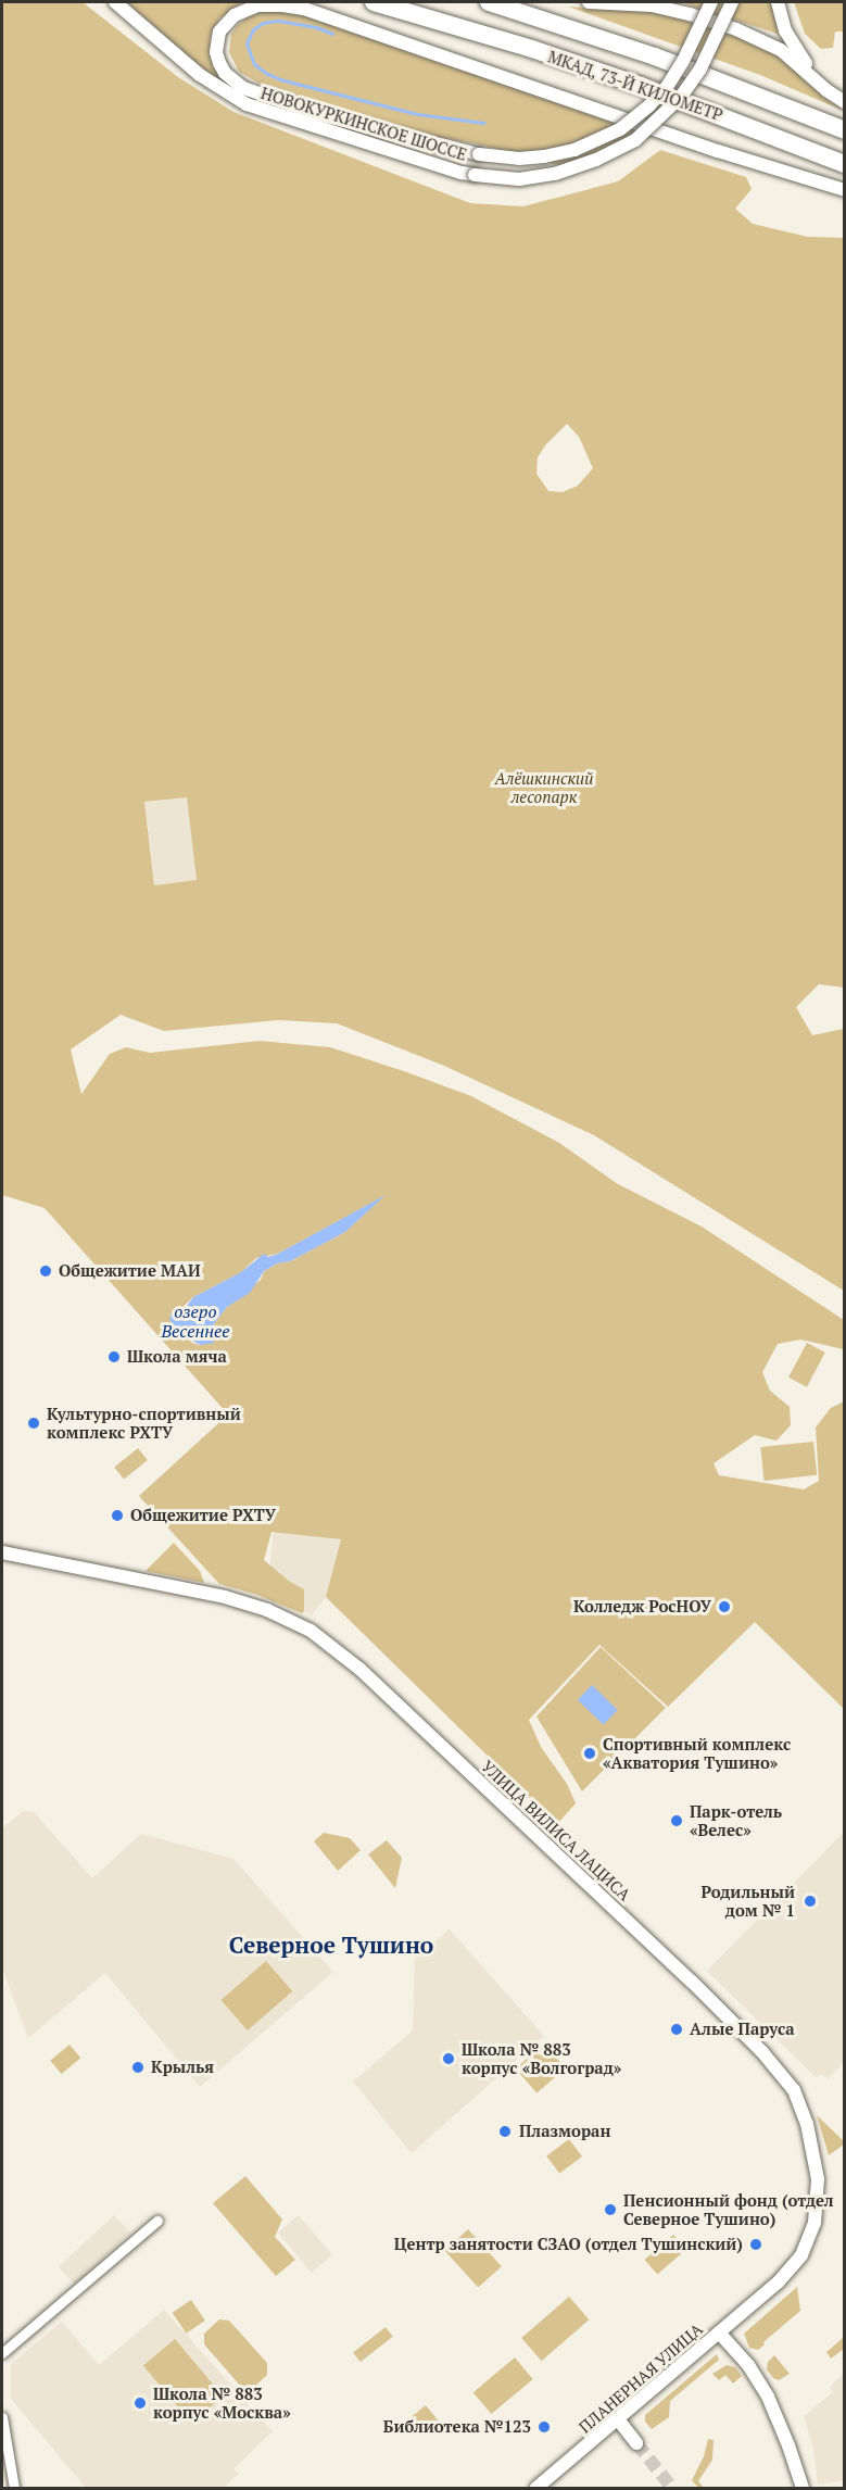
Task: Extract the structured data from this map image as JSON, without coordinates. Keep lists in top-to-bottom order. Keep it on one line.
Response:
{"streets":{"highway":["МКАД, 73-Й КИЛОМЕТР"],"main road":["НОВОКУРКИНСКОЕ ШОССЕ","УЛИЦА ВИЛИСА ЛАЦИСА","ПЛАНЕРНАЯ УЛИЦА"]},"crossings":[["УЛИЦА ВИЛИСА ЛАЦИСА","ПЛАНЕРНАЯ УЛИЦА"]],"districts":["Северное Тушино"],"water":["озеро Весеннее"],"parks":["Алёшкинский лесопарк"],"places":["Общежитие МАИ","Школа мяча","Культурно-спортивный комплекс РХТУ","Общежитие РХТУ","Колледж РосНОУ","Спортивный комплекс «Акватория Тушино»","Парк-отель «Велес»","Родильный дом № 1","Алые Паруса","Школа № 883 корпус «Волгоград»","Крылья","Плазморан","Пенсионный фонд (отдел Северное Тушино)","Центр занятости СЗАО (отдел Тушинский)","Школа № 883 корпус «Москва»","Библиотека №123"]}
